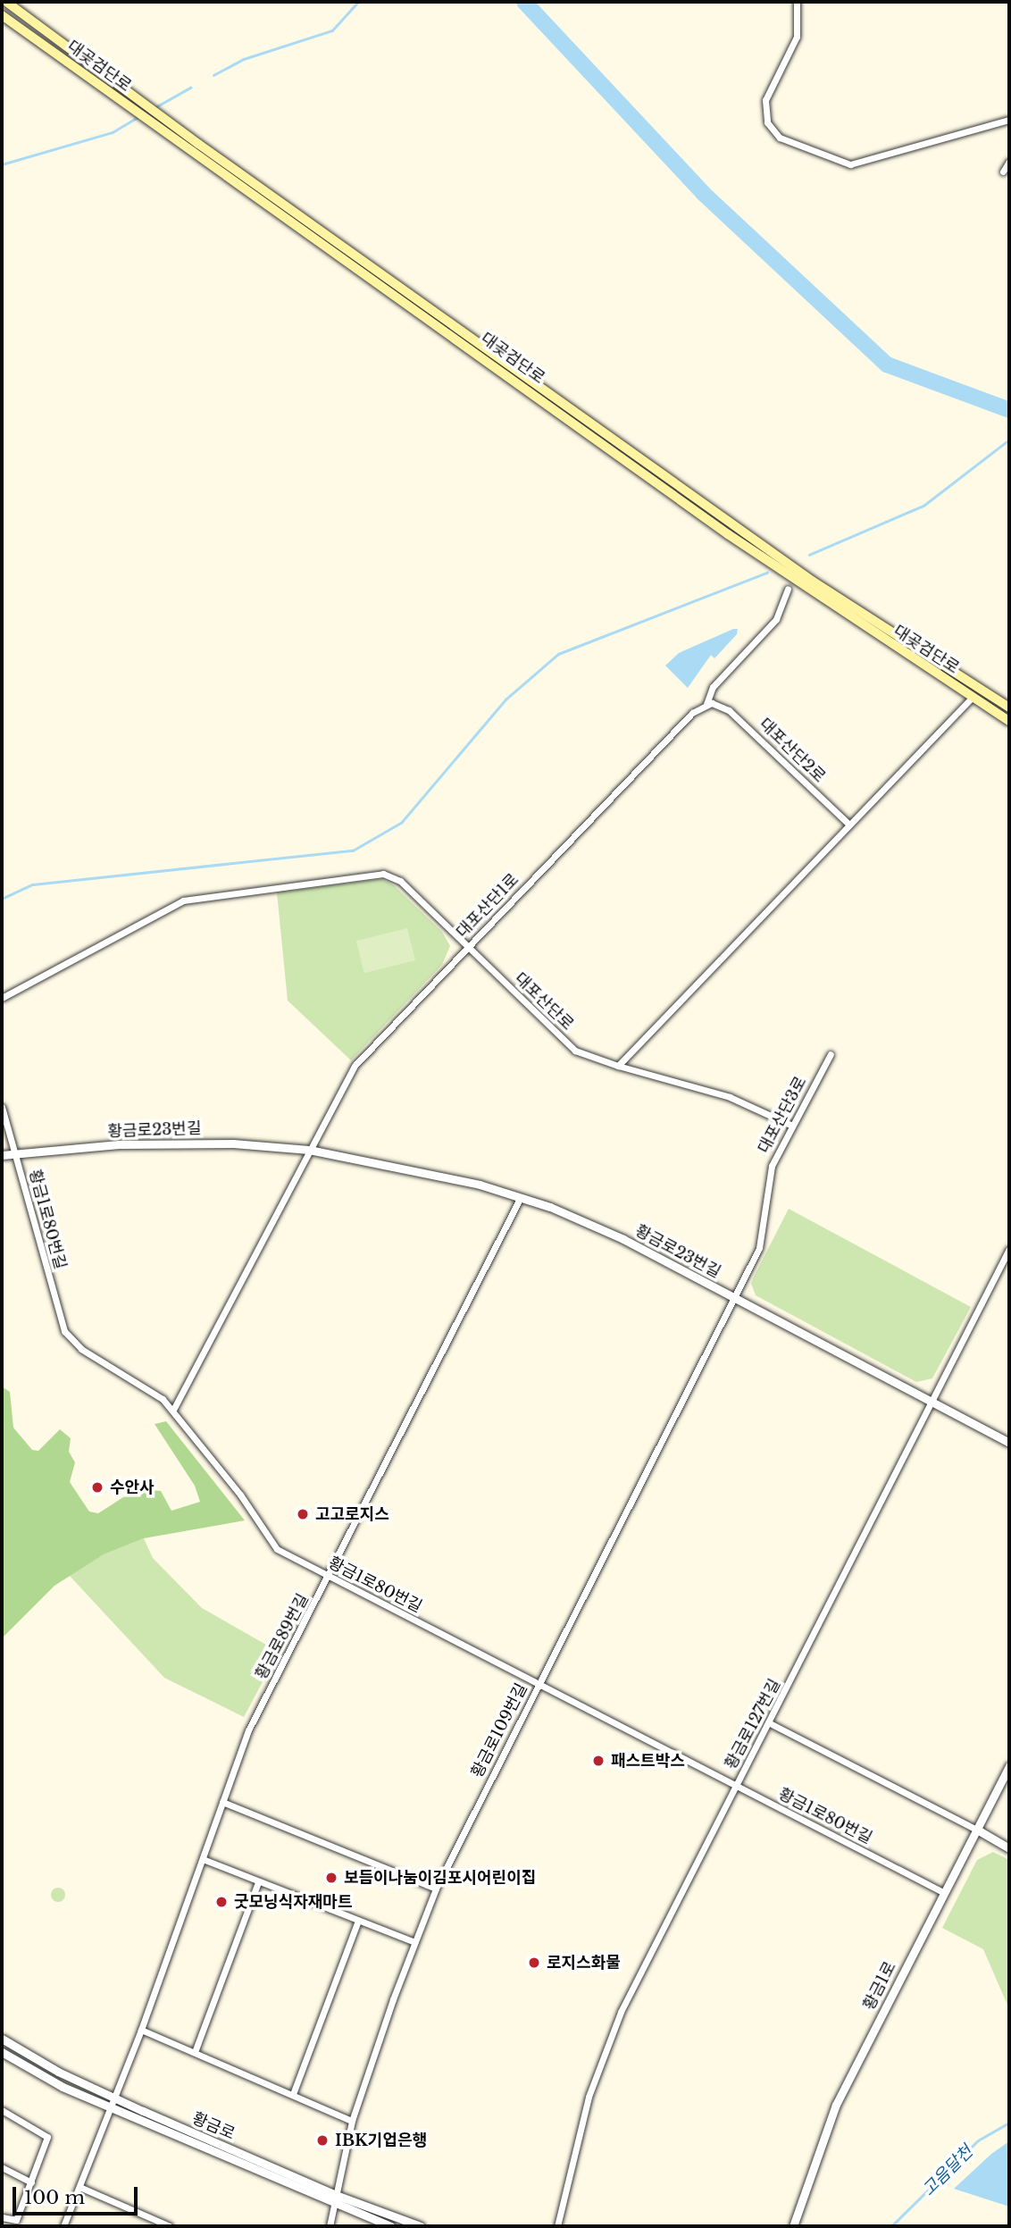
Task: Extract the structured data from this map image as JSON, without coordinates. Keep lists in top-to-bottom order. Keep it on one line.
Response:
{"streets":{"main road":["대곶검단로"],"street":["대포산단2로","대포산단1로","대포산단로","대포산단3로","황금로23번길","황금1로80번길","황금로89번길","황금로127번길","황금로109번길","황금1로","황금로"]},"crossings":[["대포산단2로","대포산단1로"],["대포산단1로","대포산단로"],["대포산단1로","황금로23번길"],["대포산단로","대포산단3로"],["대포산단3로","황금로23번길"],["대포산단3로","황금로109번길"],["황금로23번길","황금1로80번길"],["황금로23번길","황금로89번길"],["황금로23번길","황금로127번길"],["황금로23번길","황금로109번길"],["황금1로80번길","황금로89번길"],["황금1로80번길","황금로127번길"],["황금1로80번길","황금로109번길"],["황금1로80번길","황금1로"],["황금로89번길","황금로"],["황금로109번길","황금로"]],"water":["고음달천"],"places":["수안사","고고로지스","패스트박스","보듬이나눔이김포시어린이집","굿모닝식자재마트","로지스화물","IBK기업은행"],"scale_bar":"100 m"}
